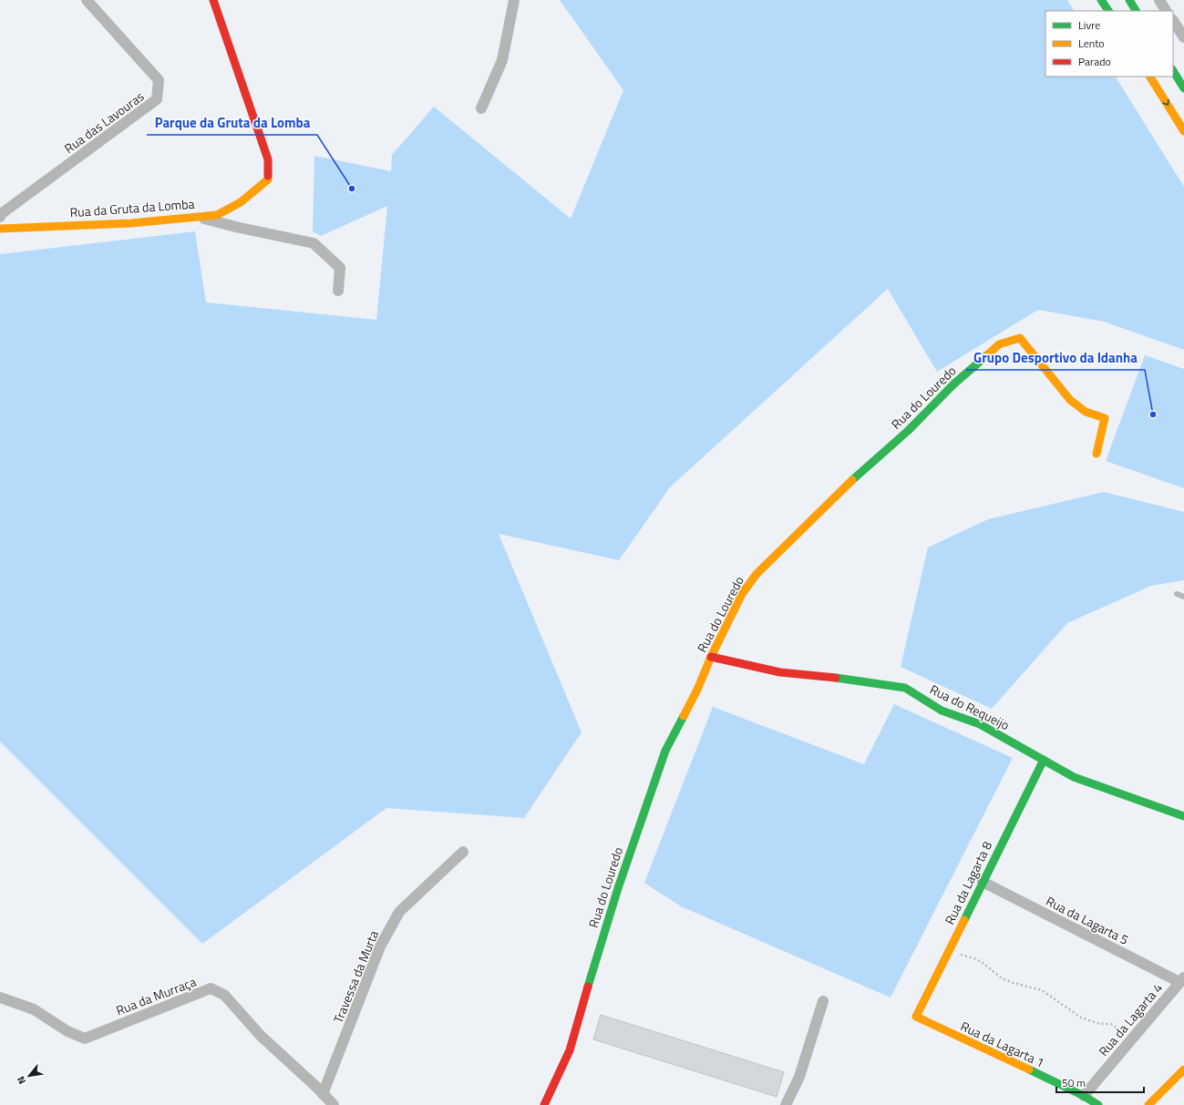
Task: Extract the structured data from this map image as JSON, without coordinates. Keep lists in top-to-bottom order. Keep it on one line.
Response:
{"streets":{"main road":["Rua da Gruta da Lomba","Rua do Louredo","Rua do Requeijo","Rua da Lagarta 8","Rua da Lagarta 1"],"street":["Rua das Lavouras","Rua da Lagarta 5","Travessa da Murta","Rua da Murraça","Rua da Lagarta 4"]},"crossings":[["Rua do Louredo","Rua do Requeijo"],["Rua do Requeijo","Rua da Lagarta 8"],["Rua da Lagarta 8","Rua da Lagarta 5"],["Rua da Lagarta 8","Rua da Lagarta 1"],["Rua da Lagarta 5","Rua da Lagarta 4"],["Travessa da Murta","Rua da Murraça"],["Rua da Lagarta 4","Rua da Lagarta 1"]],"places":["Parque da Gruta da Lomba","Grupo Desportivo da Idanha"],"legend":["Livre","Lento","Parado"],"scale_bar":"50 m","north":"bottom left"}
